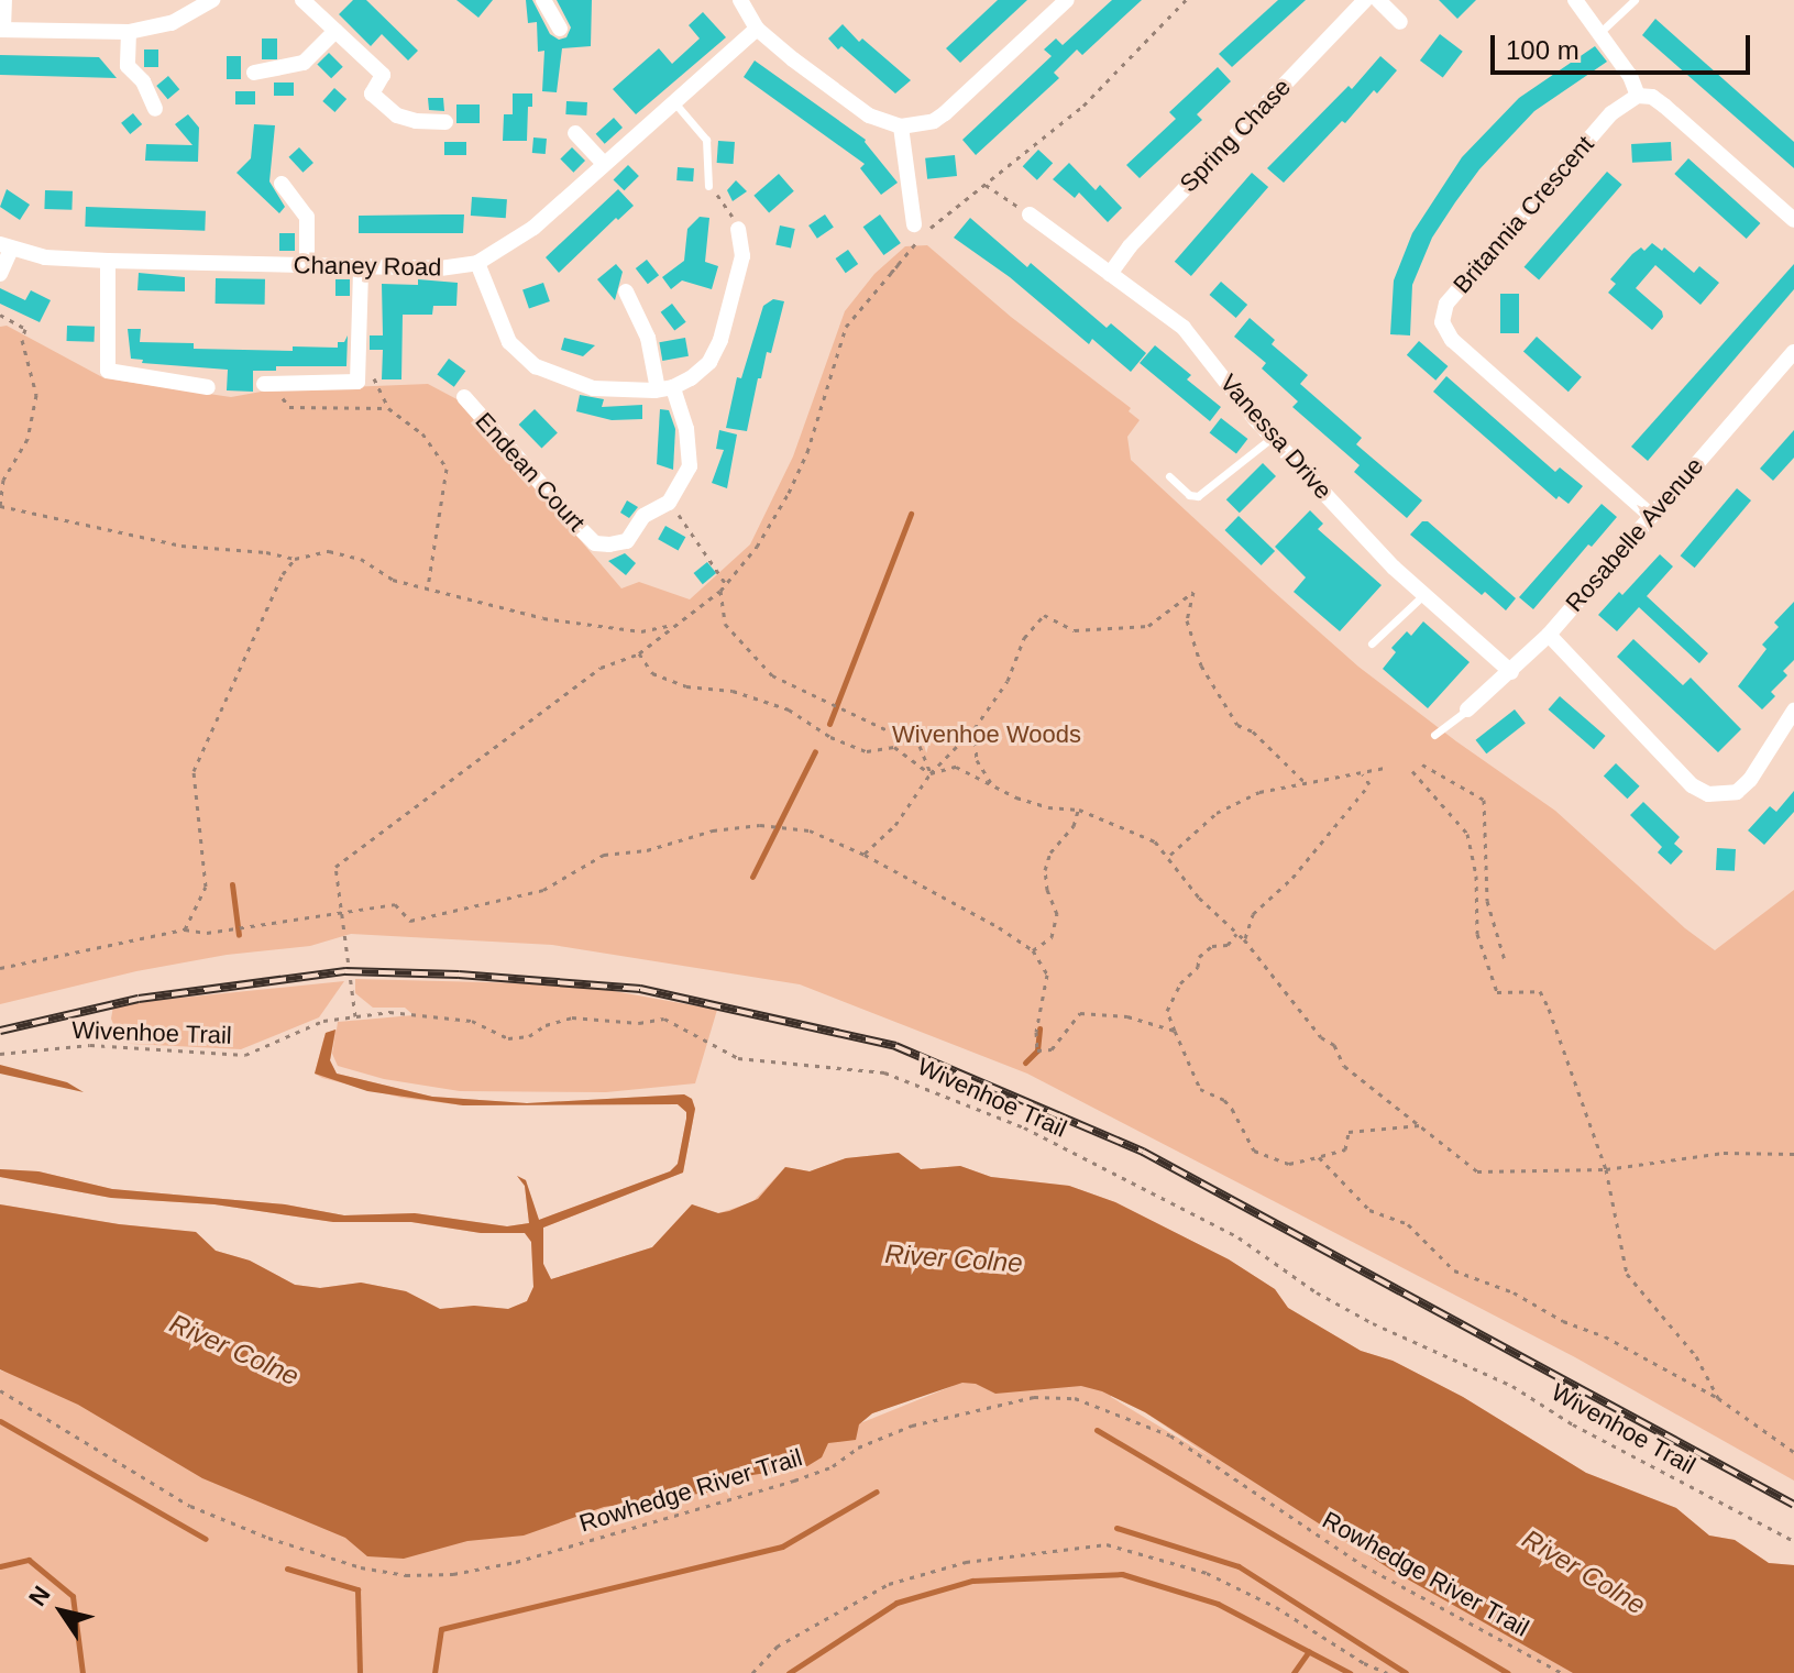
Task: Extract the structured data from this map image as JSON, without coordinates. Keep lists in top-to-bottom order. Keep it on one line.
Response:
{"streets":{"street":["Spring Chase","Britannia Crescent","Chaney Road","Vanessa Drive","Endean Court","Rosabelle Avenue"],"path":["Wivenhoe Trail","Rowhedge River Trail"]},"crossings":[["Spring Chase","Vanessa Drive"],["Britannia Crescent","Rosabelle Avenue"],["Vanessa Drive","Rosabelle Avenue"]],"water":["River Colne"],"parks":["Wivenhoe Woods"],"scale_bar":"100 m","north":"top left"}
